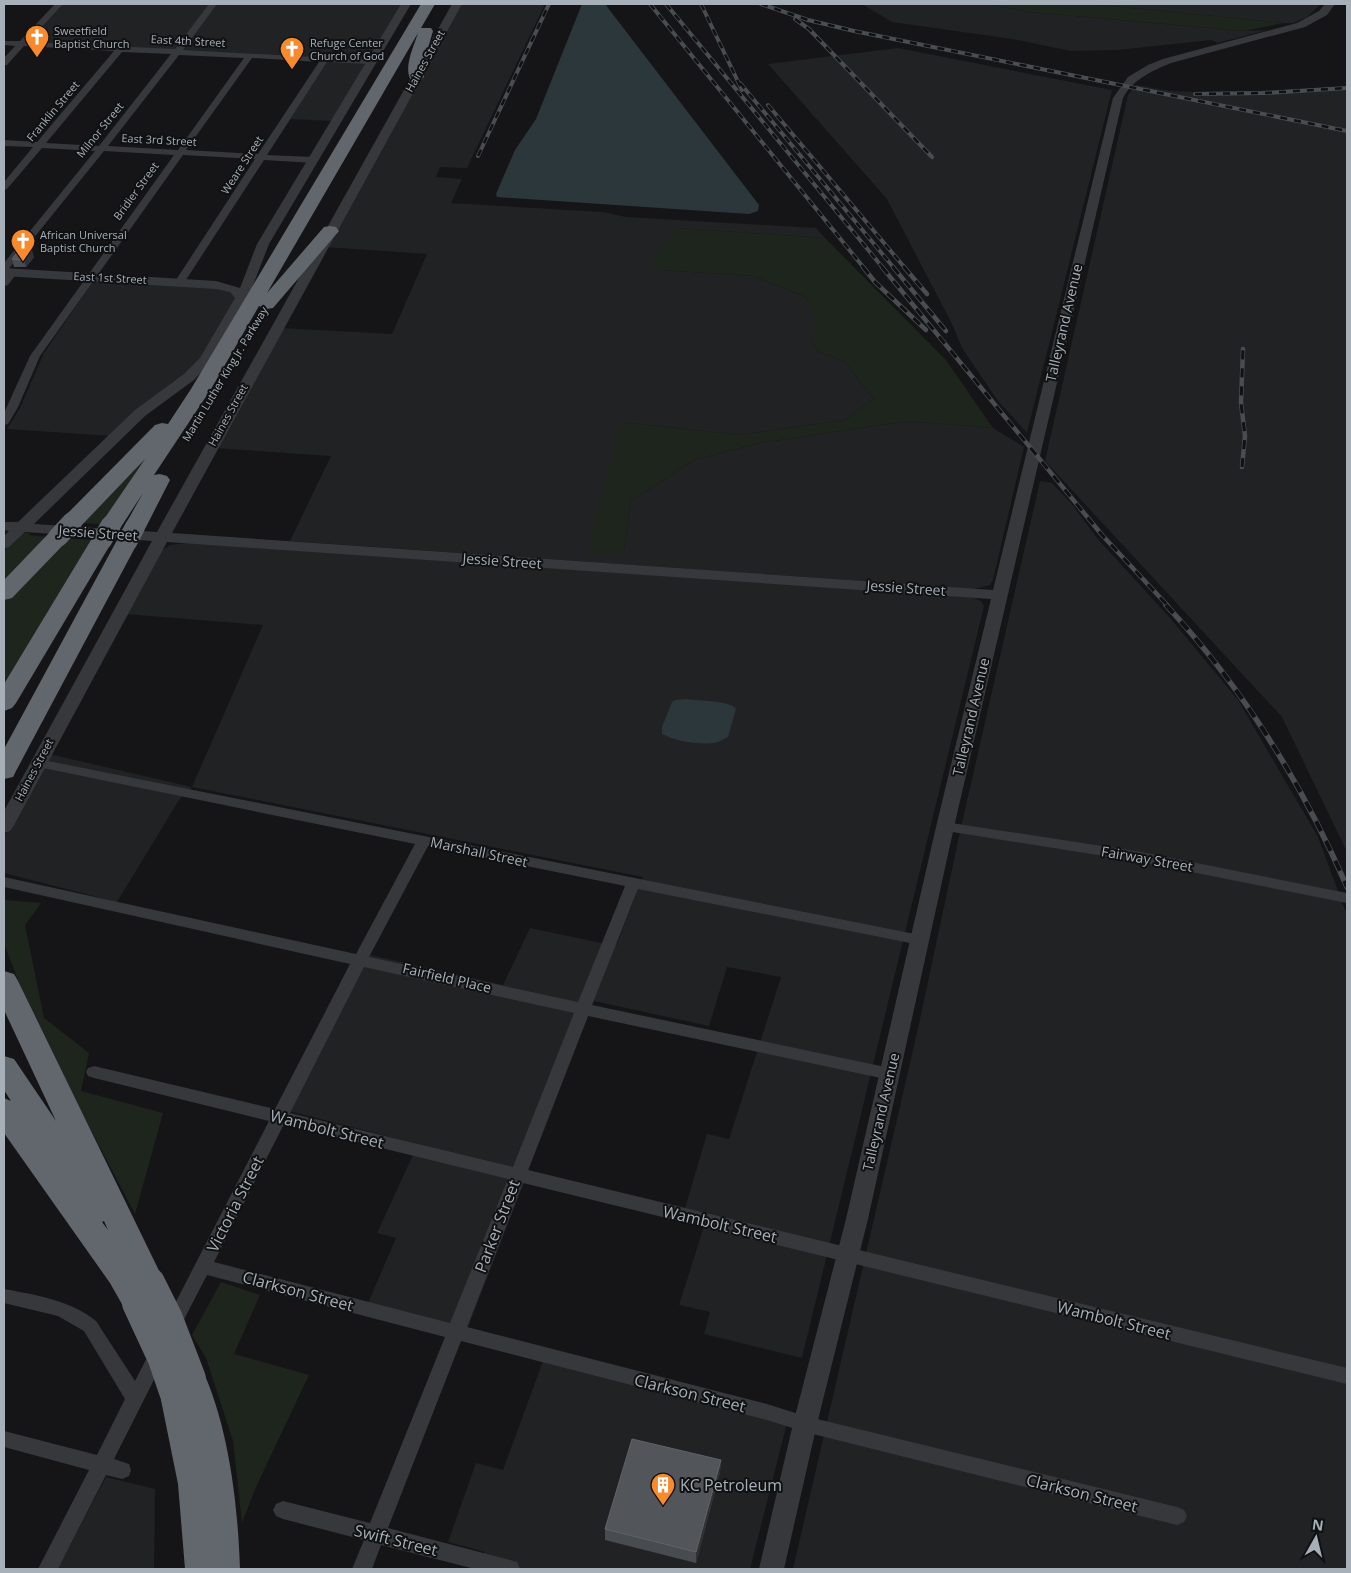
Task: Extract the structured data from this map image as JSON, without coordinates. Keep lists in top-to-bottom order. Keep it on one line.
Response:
{"streets":{"highway":["Martin Luther King Jr. Parkway"],"street":["East 4th Street","Haines Street","Franklin Street","Milnor Street","East 3rd Street","Weare Street","Bridier Street","East 1st Street","Talleyrand Avenue","Jessie Street","Marshall Street","Fairway Street","Fairfield Place","Wambolt Street","Victoria Street","Parker Street","Clarkson Street","Swift Street"]},"crossings":[["East 4th Street","Franklin Street"],["East 4th Street","Milnor Street"],["East 4th Street","Weare Street"],["East 4th Street","Bridier Street"],["Haines Street","Jessie Street"],["Haines Street","Marshall Street"],["Franklin Street","East 3rd Street"],["Milnor Street","East 3rd Street"],["Milnor Street","East 1st Street"],["East 3rd Street","Weare Street"],["East 3rd Street","Bridier Street"],["Weare Street","East 1st Street"],["Bridier Street","East 1st Street"],["Talleyrand Avenue","Jessie Street"],["Talleyrand Avenue","Marshall Street"],["Talleyrand Avenue","Fairway Street"],["Talleyrand Avenue","Fairfield Place"],["Talleyrand Avenue","Wambolt Street"],["Talleyrand Avenue","Clarkson Street"],["Marshall Street","Victoria Street"],["Marshall Street","Parker Street"],["Fairfield Place","Victoria Street"],["Fairfield Place","Parker Street"],["Wambolt Street","Victoria Street"],["Wambolt Street","Parker Street"],["Victoria Street","Clarkson Street"],["Parker Street","Clarkson Street"],["Parker Street","Swift Street"]],"places":{"church":["Sweetfield Baptist Church","Refuge Center Church of God","African Universal Baptist Church"],"building":["KC Petroleum"]},"north":"top"}
